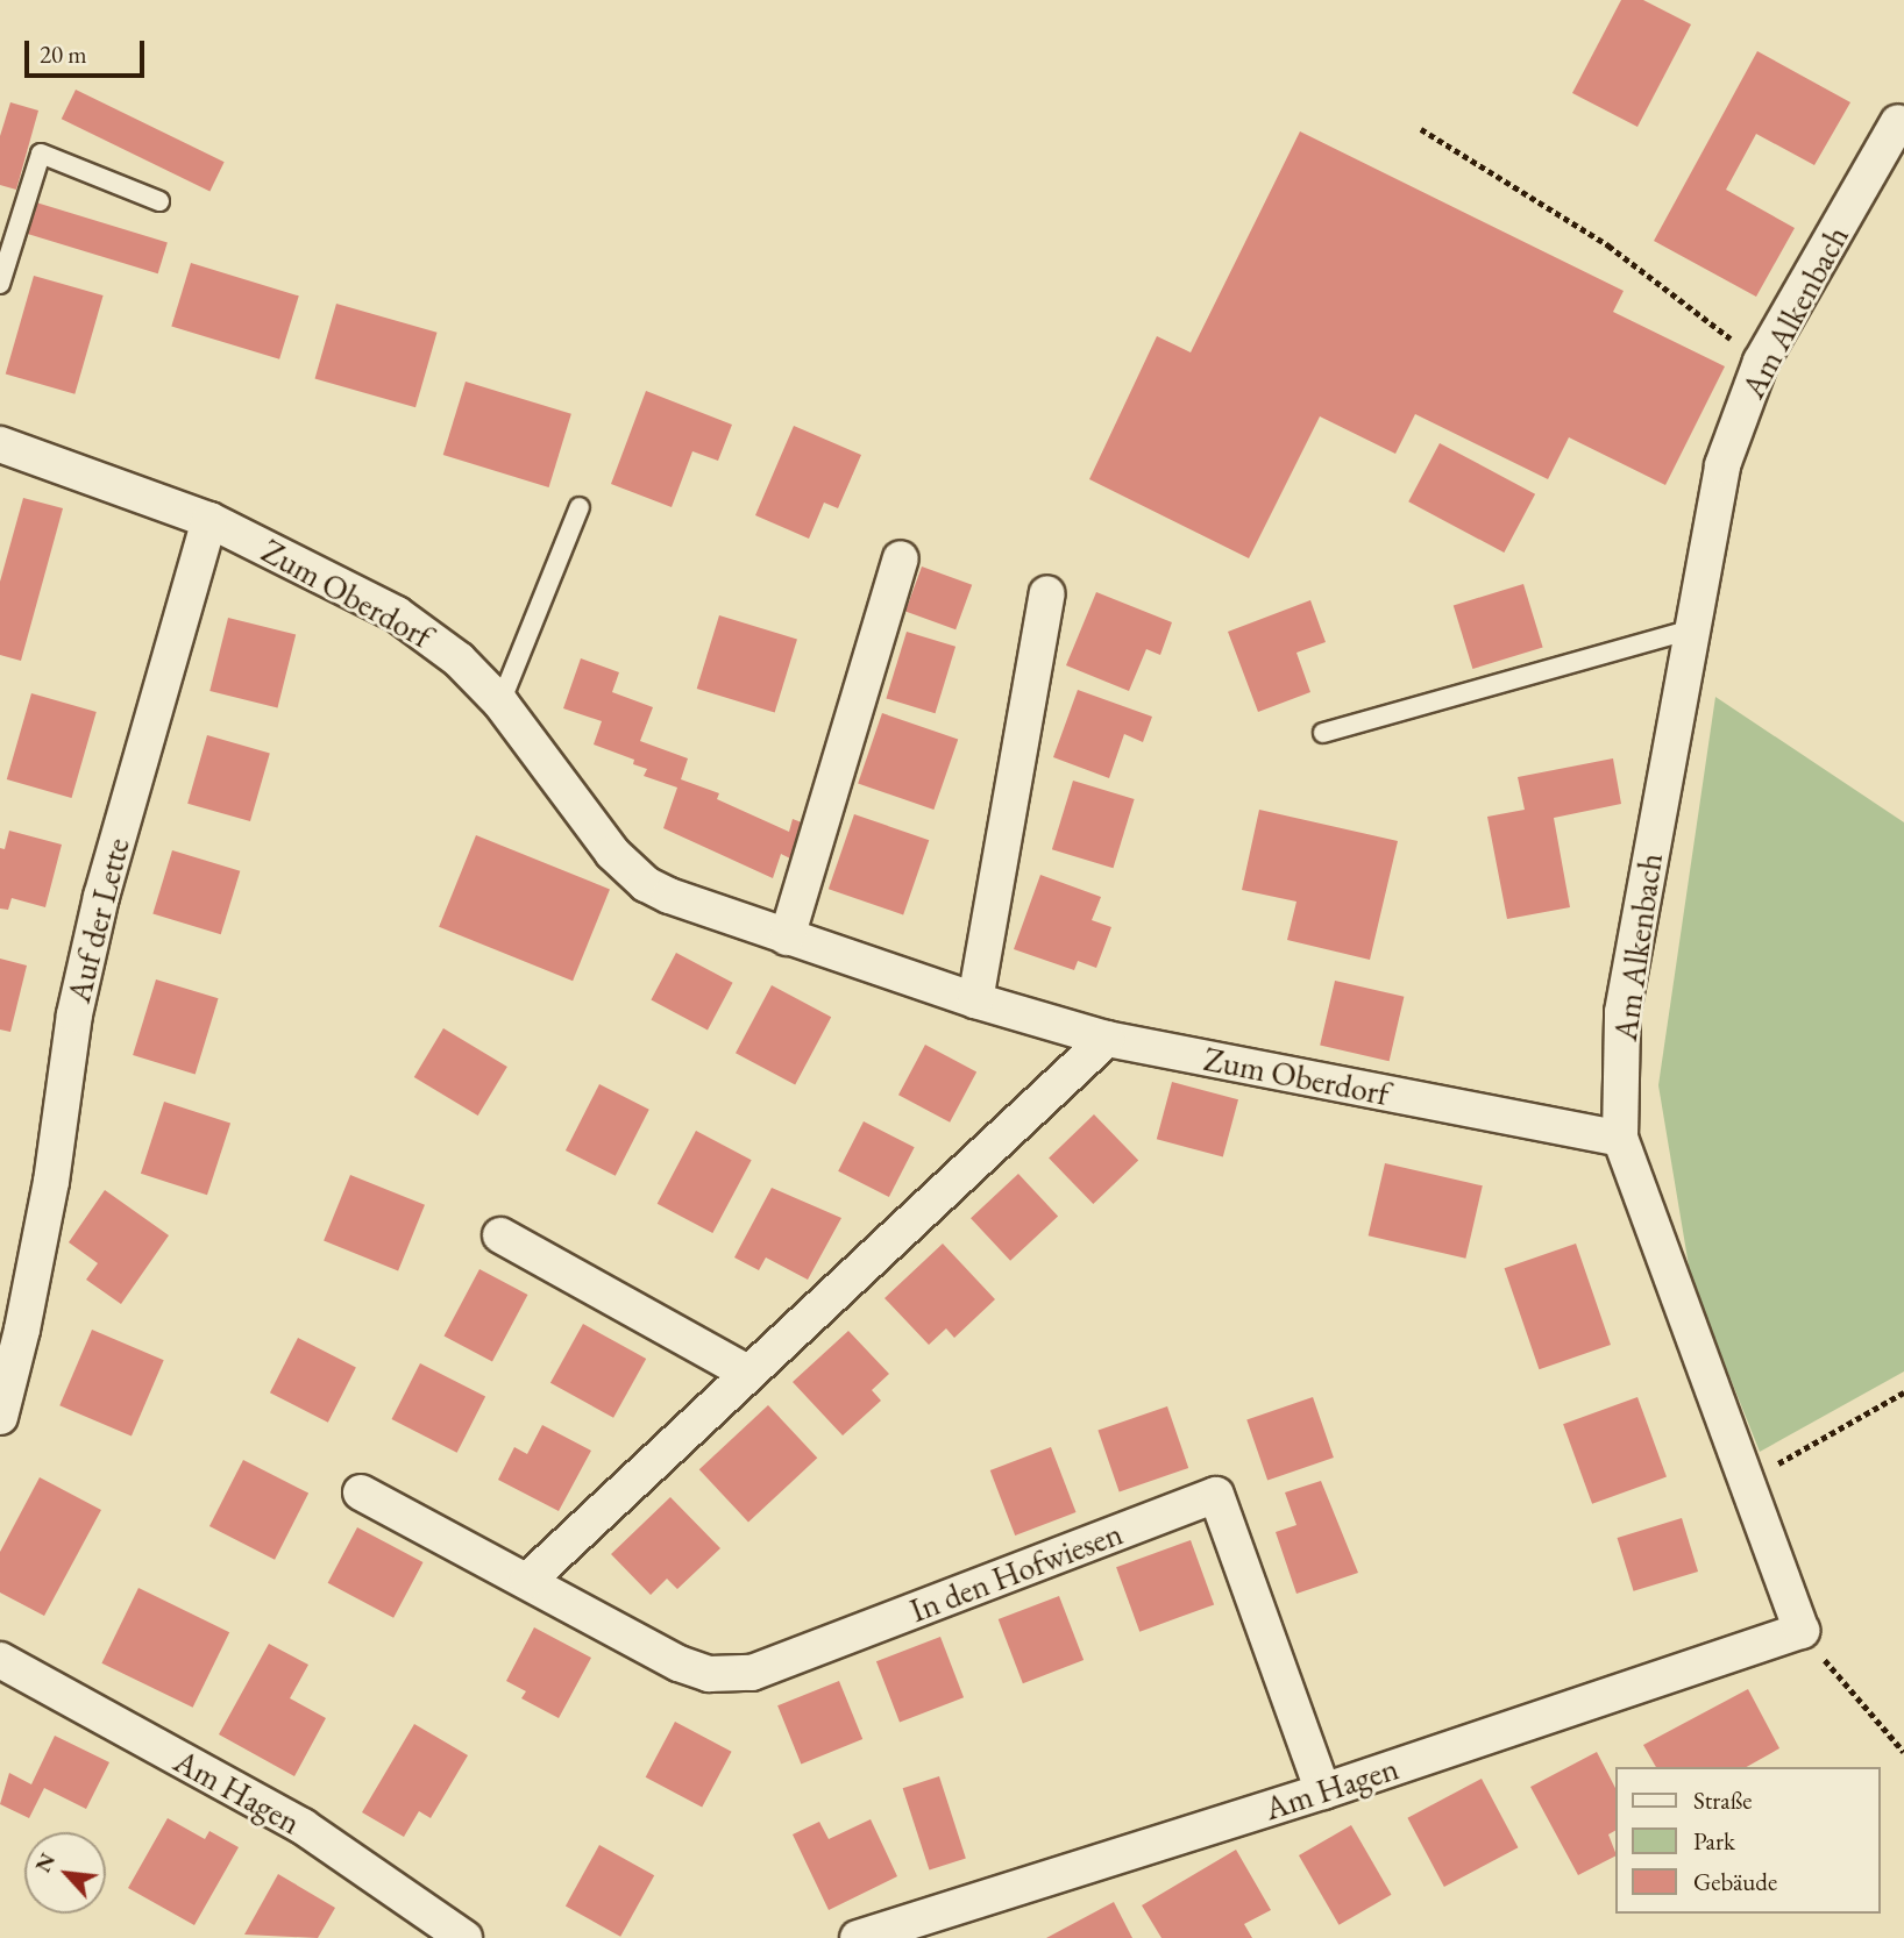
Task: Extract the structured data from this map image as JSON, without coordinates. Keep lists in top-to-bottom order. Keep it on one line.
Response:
{"streets":{"street":["Am Alkenbach","Zum Oberdorf","Auf der Lette","In den Hofwiesen","Am Hagen"]},"crossings":[["Am Alkenbach","Zum Oberdorf"],["Am Alkenbach","Am Hagen"],["Zum Oberdorf","Auf der Lette"],["In den Hofwiesen","Am Hagen"]],"legend":["Straße","Park","Gebäude"],"scale_bar":"20 m","north":"top left"}
